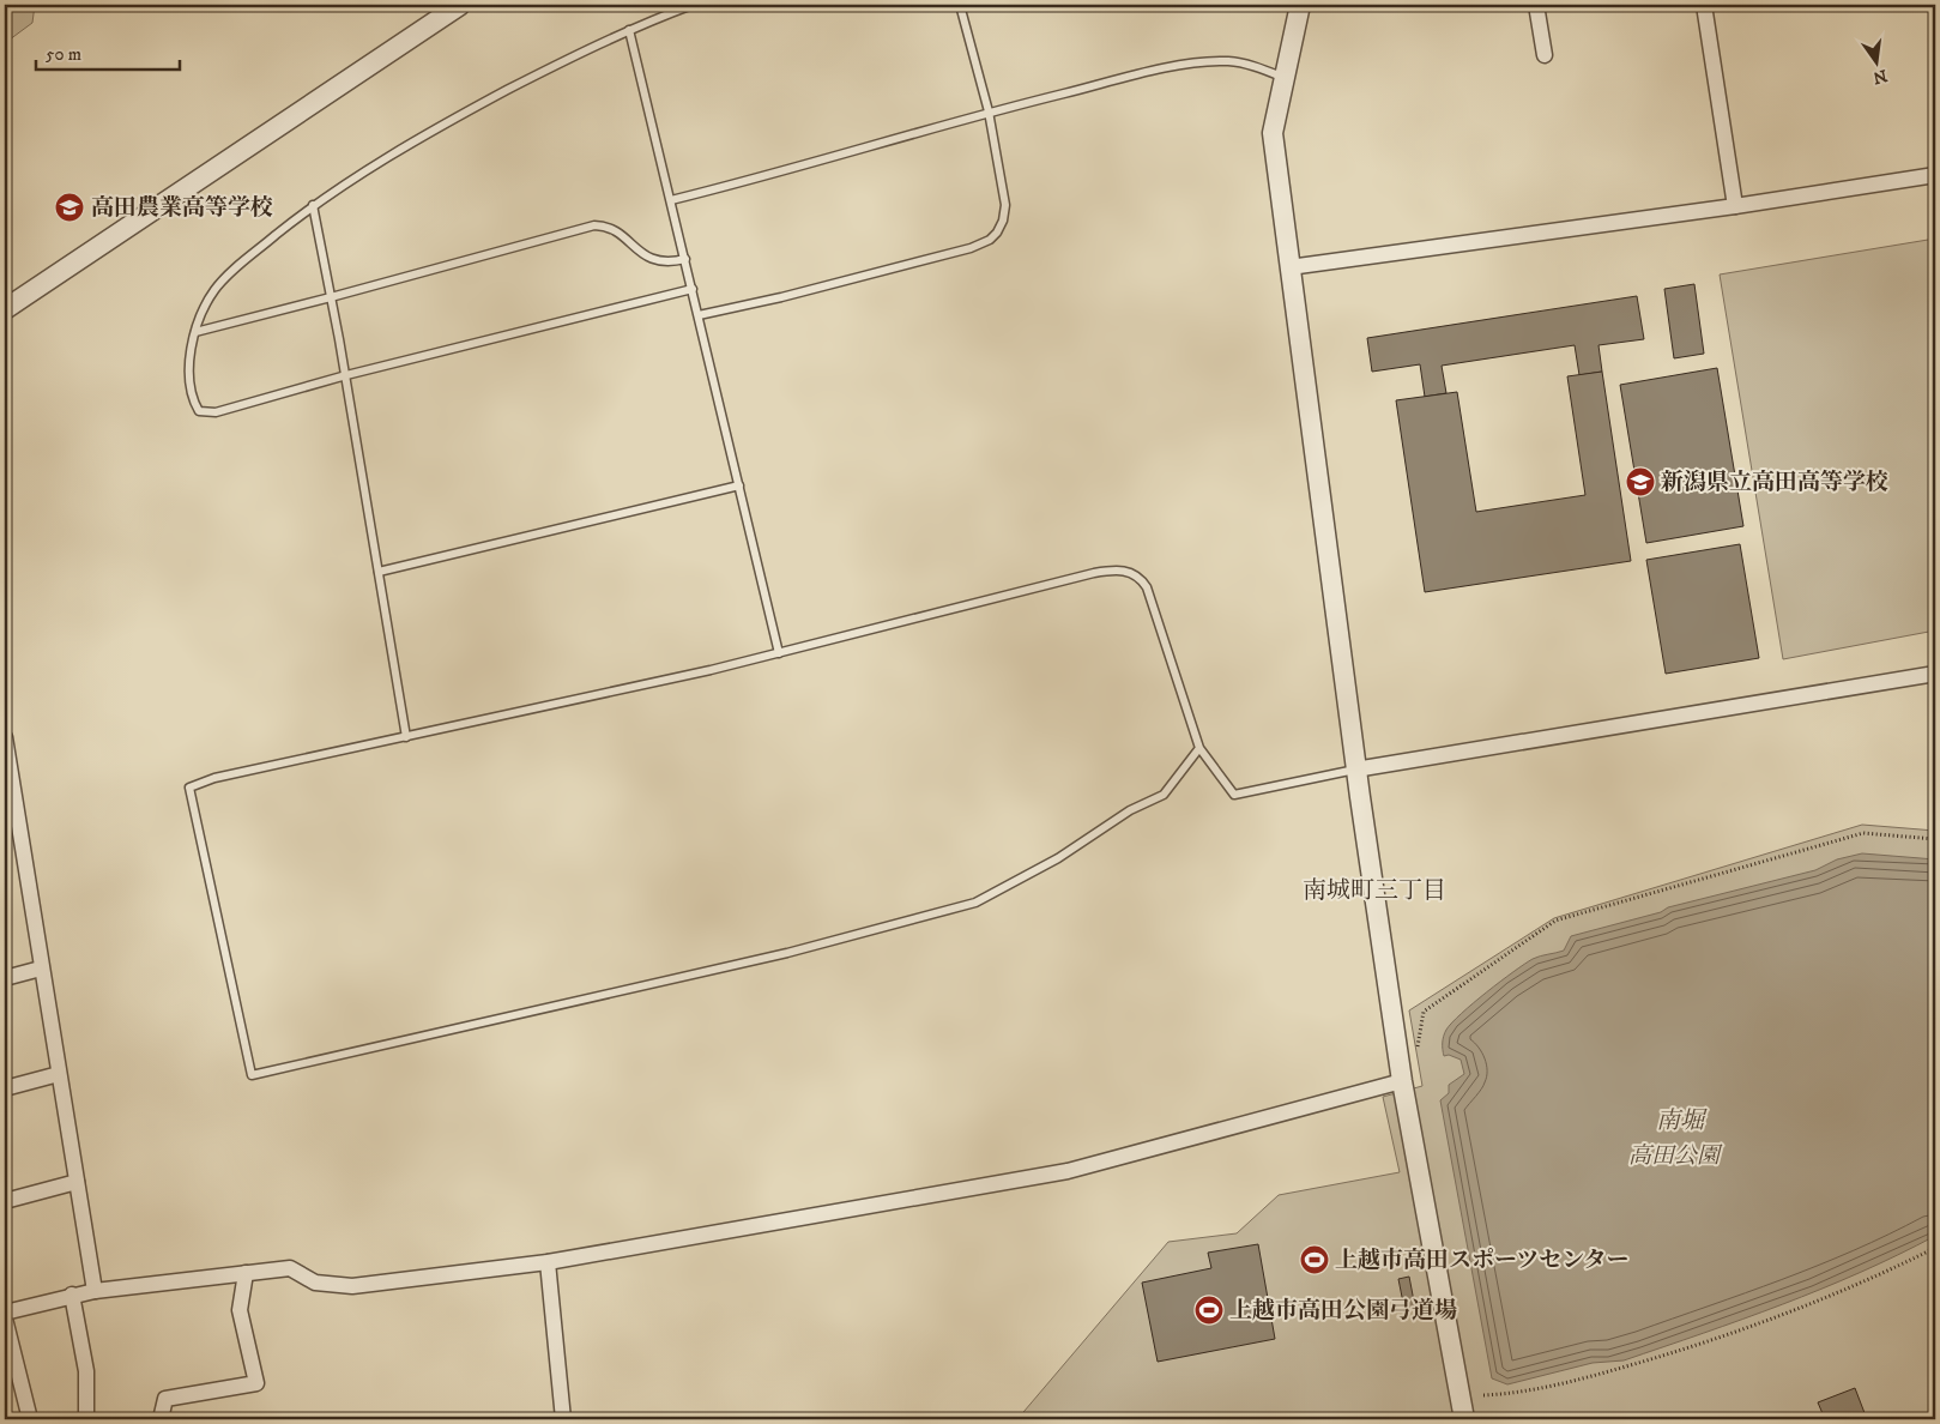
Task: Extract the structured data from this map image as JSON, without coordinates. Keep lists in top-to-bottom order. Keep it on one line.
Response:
{"districts":["南城町三丁目"],"water":["南堀"],"parks":["高田公園"],"places":{"school or university":["高田農業高等学校","新潟県立高田高等学校"],"sports":["上越市高田スポーツセンター","上越市高田公園弓道場"]},"scale_bar":"50 m","north":"bottom"}
